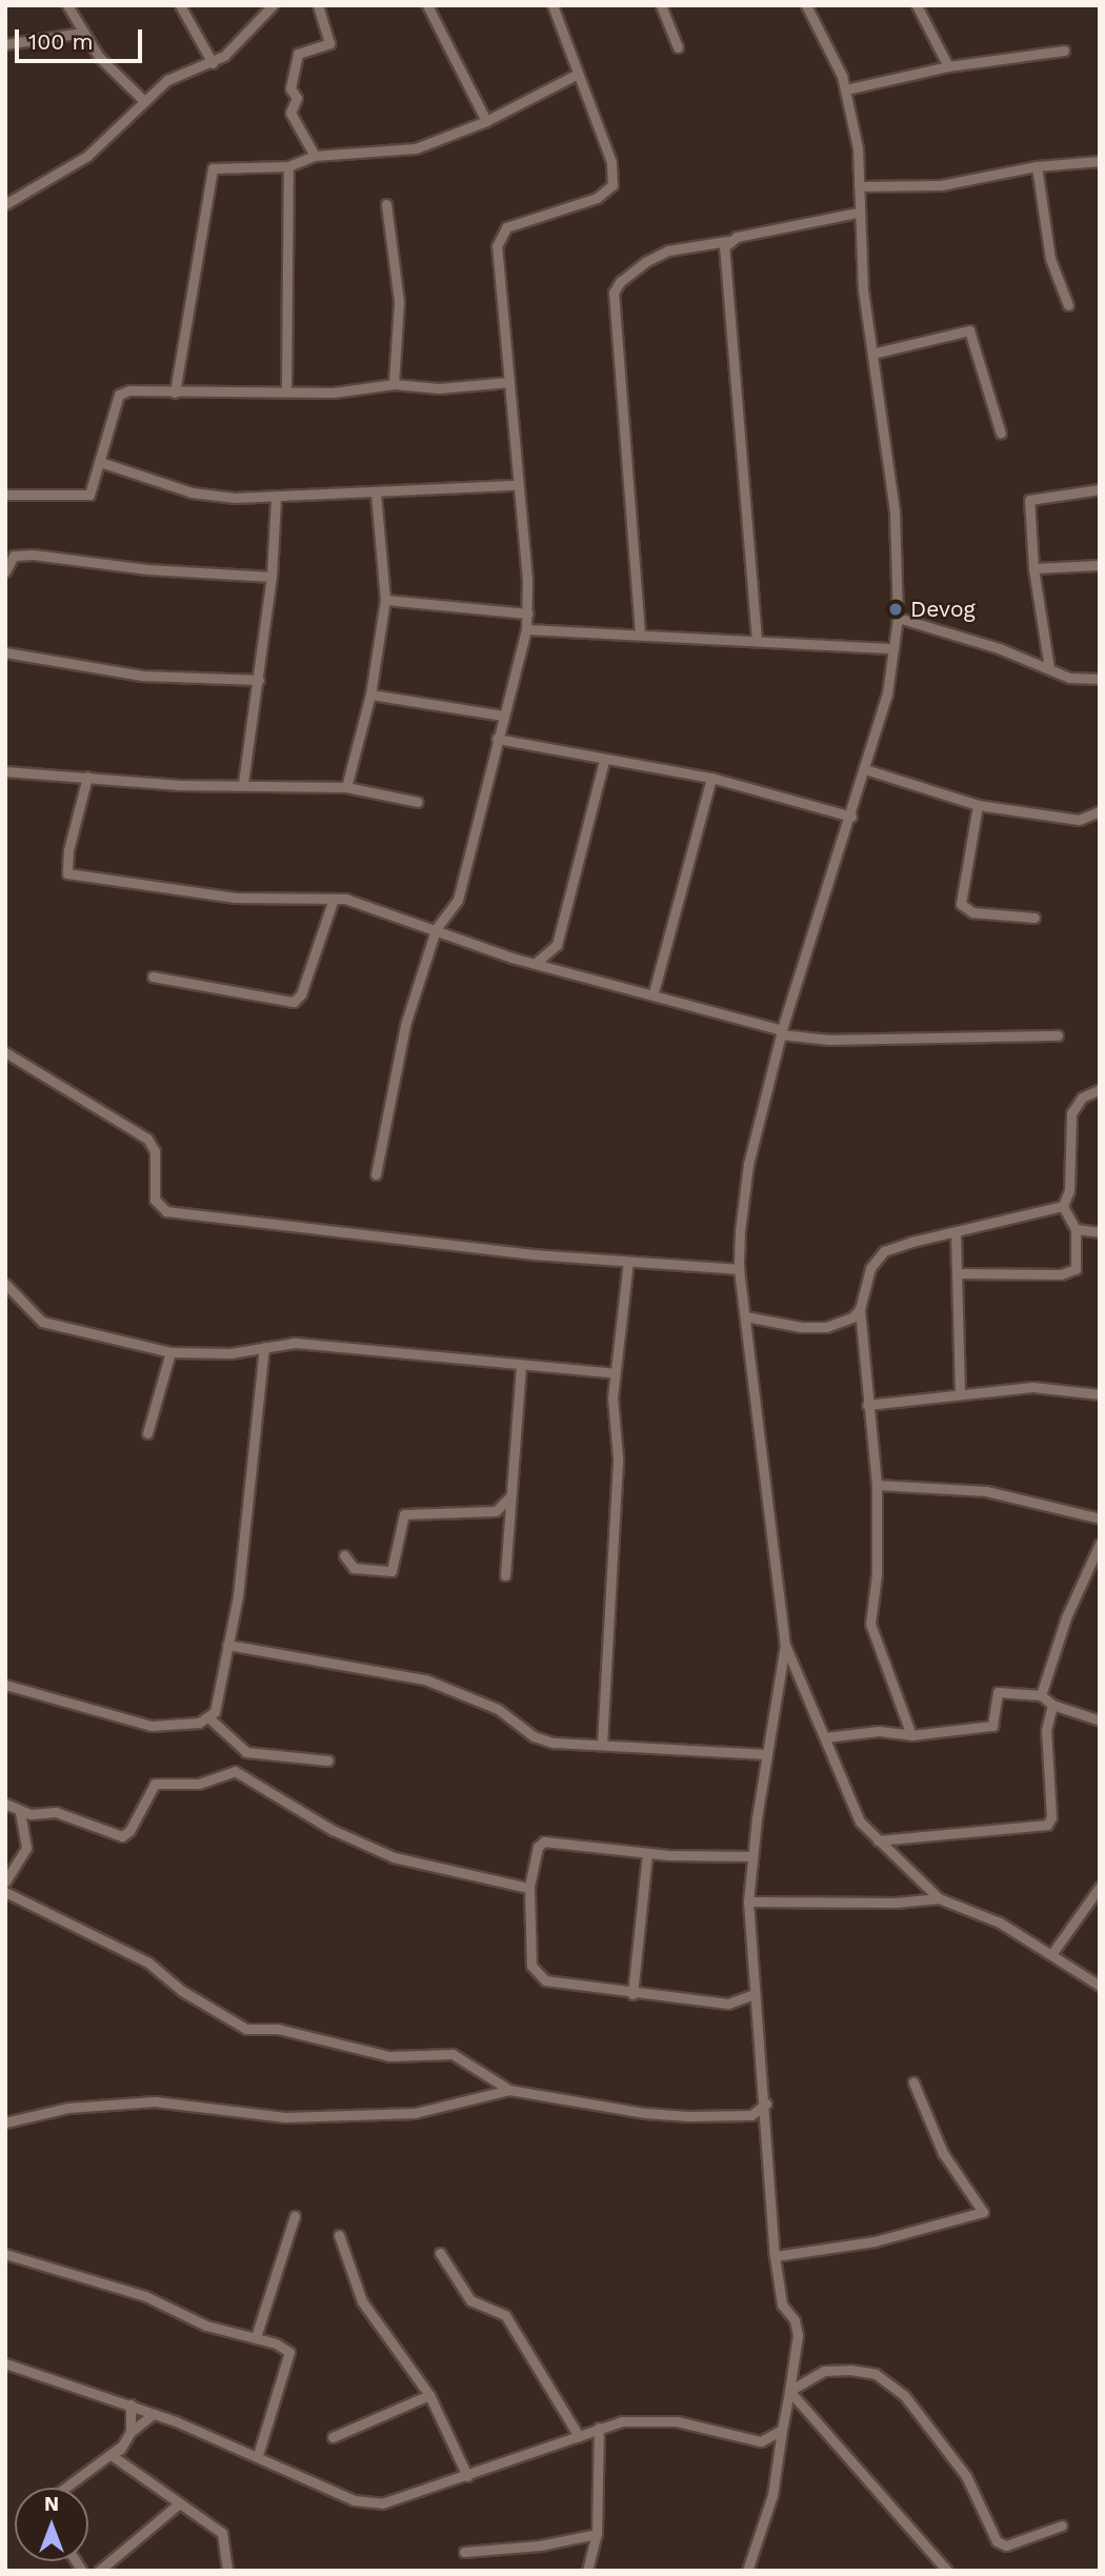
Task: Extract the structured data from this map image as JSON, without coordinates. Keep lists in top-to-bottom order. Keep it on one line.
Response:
{"places":["Devog"],"scale_bar":"100 m","north":"top"}
